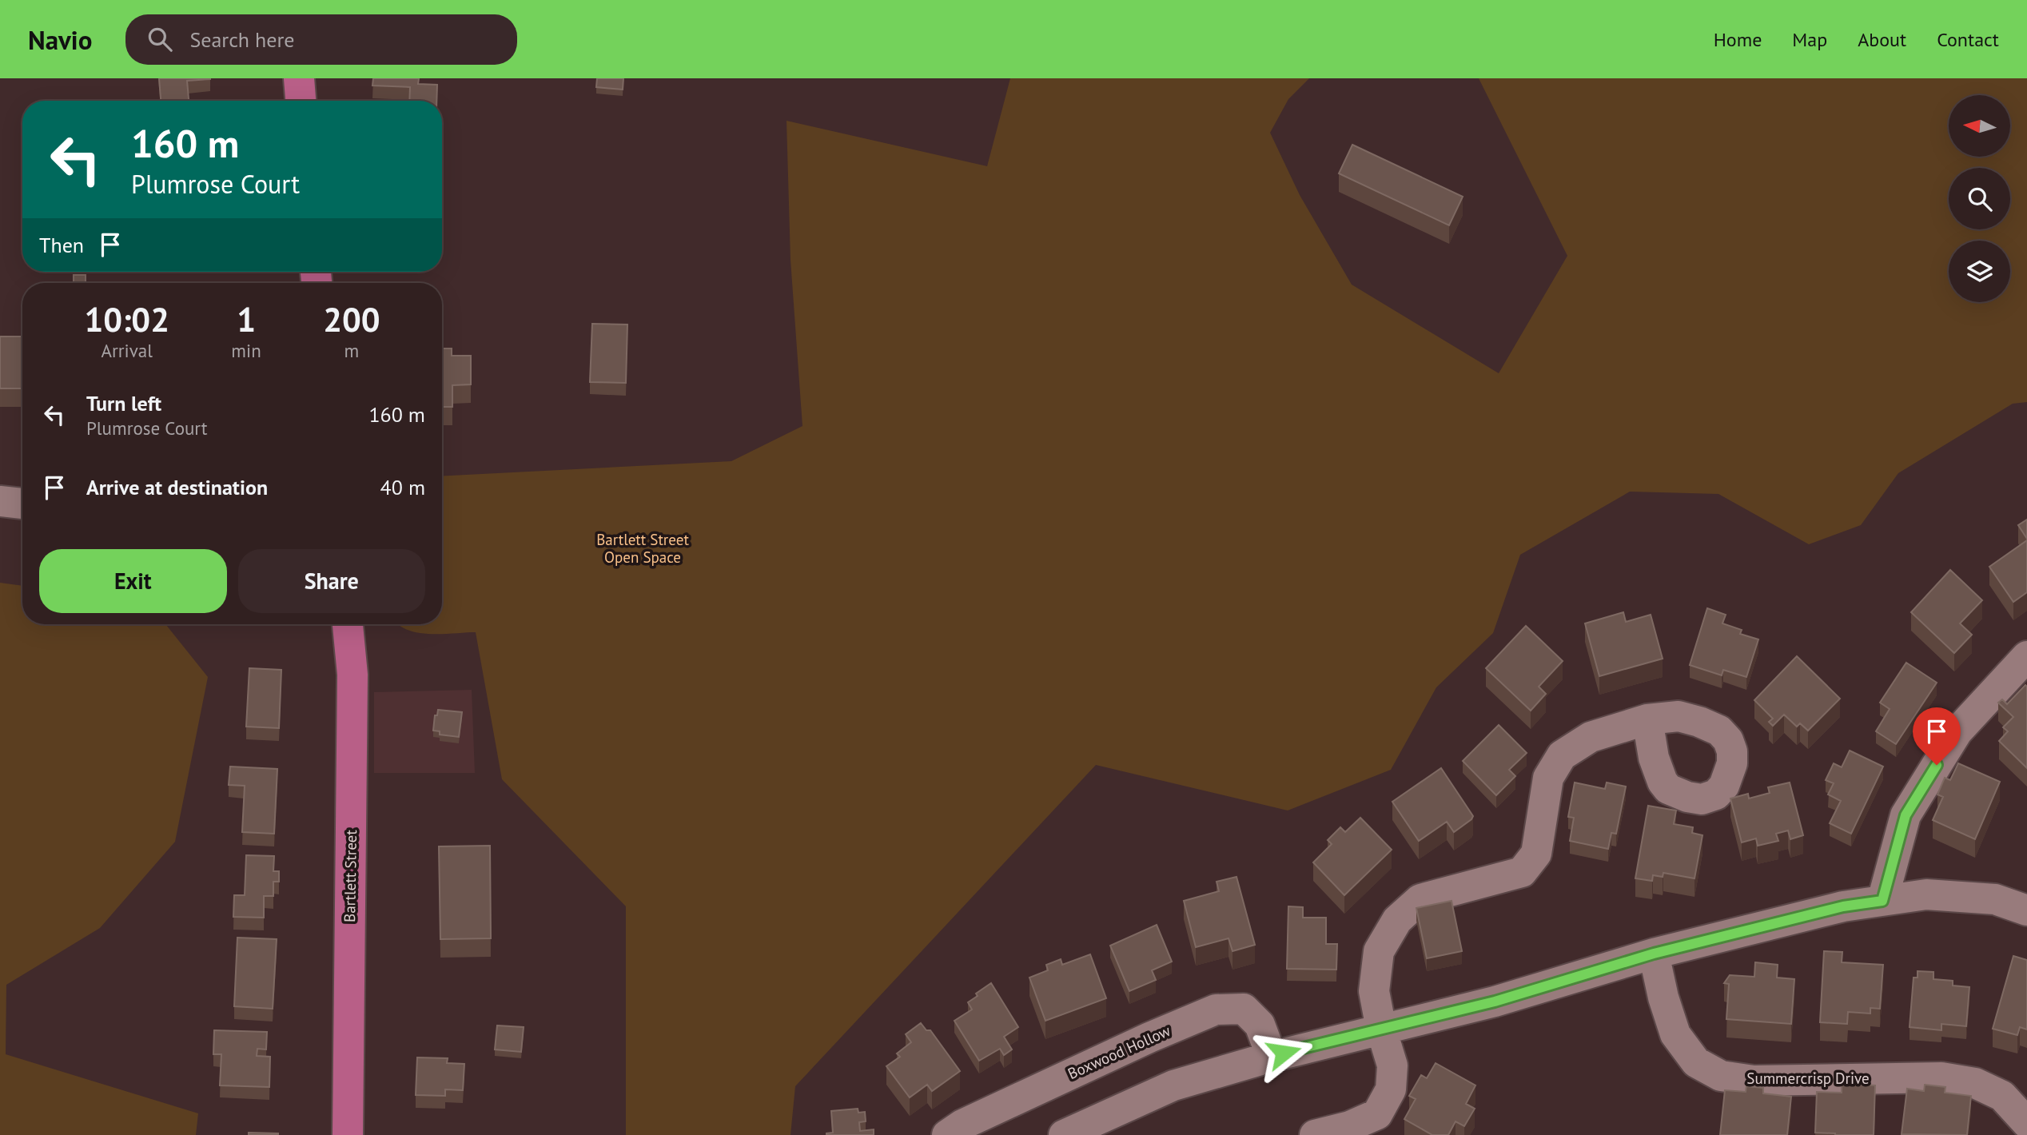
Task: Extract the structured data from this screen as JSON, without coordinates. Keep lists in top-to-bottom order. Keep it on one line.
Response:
{"streets":{"main road":["Bartlett Street"],"street":["Boxwood Hollow","Summercrisp Drive"]},"parks":["Bartlett Street Open Space"],"north":"left","page":{"header":"Navio","search":"Search here","nav":["Home","Map","About","Contact"],"turn":["160 m","Plumrose Court"],"then":"Then","eta":["10:02","Arrival","1","min","200","m"],"list":[{"name":"Turn left","note":"Plumrose Court","value":"160 m"},{"name":"Arrive at destination","value":"40 m"}],"buttons":["Exit","Share"]}}
